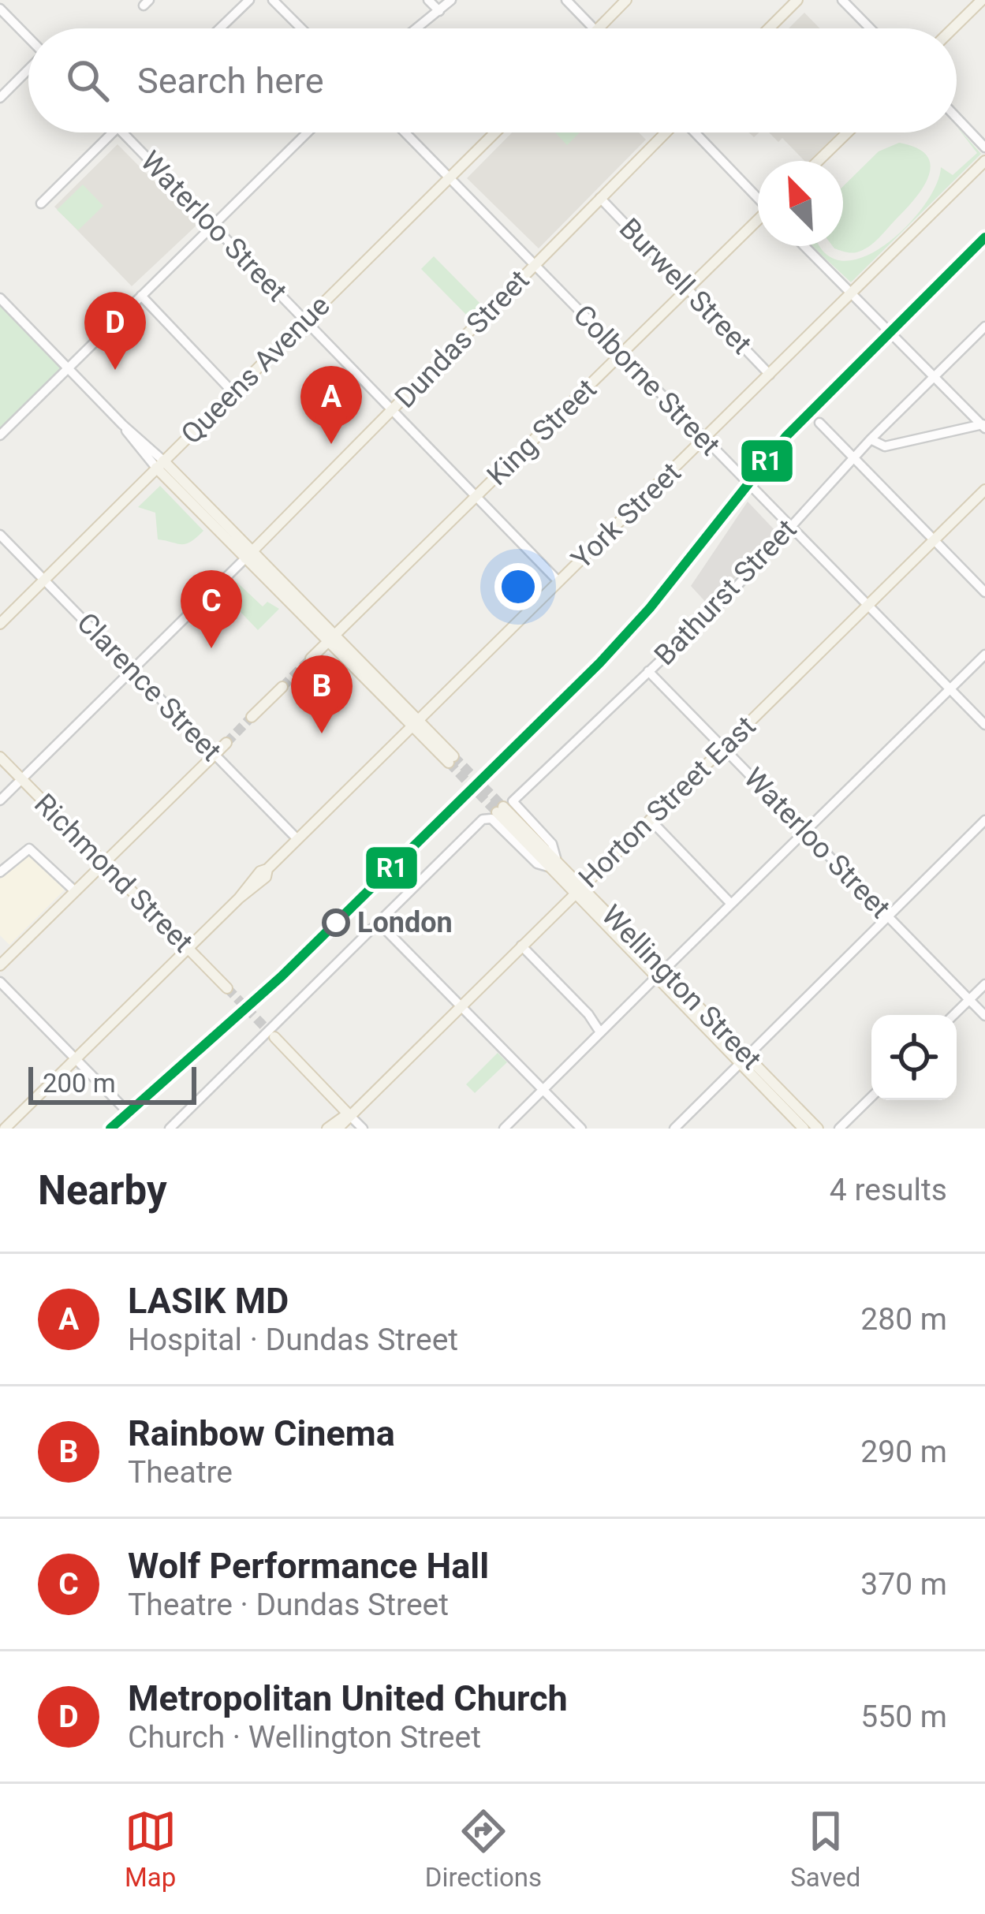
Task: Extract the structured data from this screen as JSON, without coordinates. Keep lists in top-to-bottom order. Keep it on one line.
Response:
{"streets":{"main road":["Dundas Street","Queens Avenue","King Street","York Street","Horton Street East","Richmond Street","Wellington Street"],"street":["Waterloo Street","Burwell Street","Colborne Street","Bathurst Street","Clarence Street"]},"crossings":[["Waterloo Street","Dundas Street"],["Waterloo Street","Queens Avenue"],["Waterloo Street","King Street"],["Waterloo Street","York Street"],["Waterloo Street","Bathurst Street"],["Waterloo Street","Horton Street East"],["Burwell Street","Dundas Street"],["Burwell Street","King Street"],["Burwell Street","York Street"],["Dundas Street","Colborne Street"],["Dundas Street","Clarence Street"],["Dundas Street","Richmond Street"],["Queens Avenue","Colborne Street"],["Queens Avenue","Clarence Street"],["Colborne Street","King Street"],["Colborne Street","York Street"],["Colborne Street","Bathurst Street"],["Colborne Street","Horton Street East"],["York Street","Clarence Street"],["York Street","Richmond Street"],["Bathurst Street","Wellington Street"],["Horton Street East","Wellington Street"]],"places":["London"],"lines":["transit line R1"],"scale_bar":"200 m","north":"top left","page":{"search":"Search here","pins":["D","A","C","B"],"scale":"200 m","heading":["Nearby","4 results"],"list":[{"mark":"A","name":"LASIK MD","note":"Hospital · Dundas Street","value":"280 m"},{"mark":"B","name":"Rainbow Cinema","note":"Theatre","value":"290 m"},{"mark":"C","name":"Wolf Performance Hall","note":"Theatre · Dundas Street","value":"370 m"},{"mark":"D","name":"Metropolitan United Church","note":"Church · Wellington Street","value":"550 m"}],"nav":["Map","Directions","Saved"]}}
